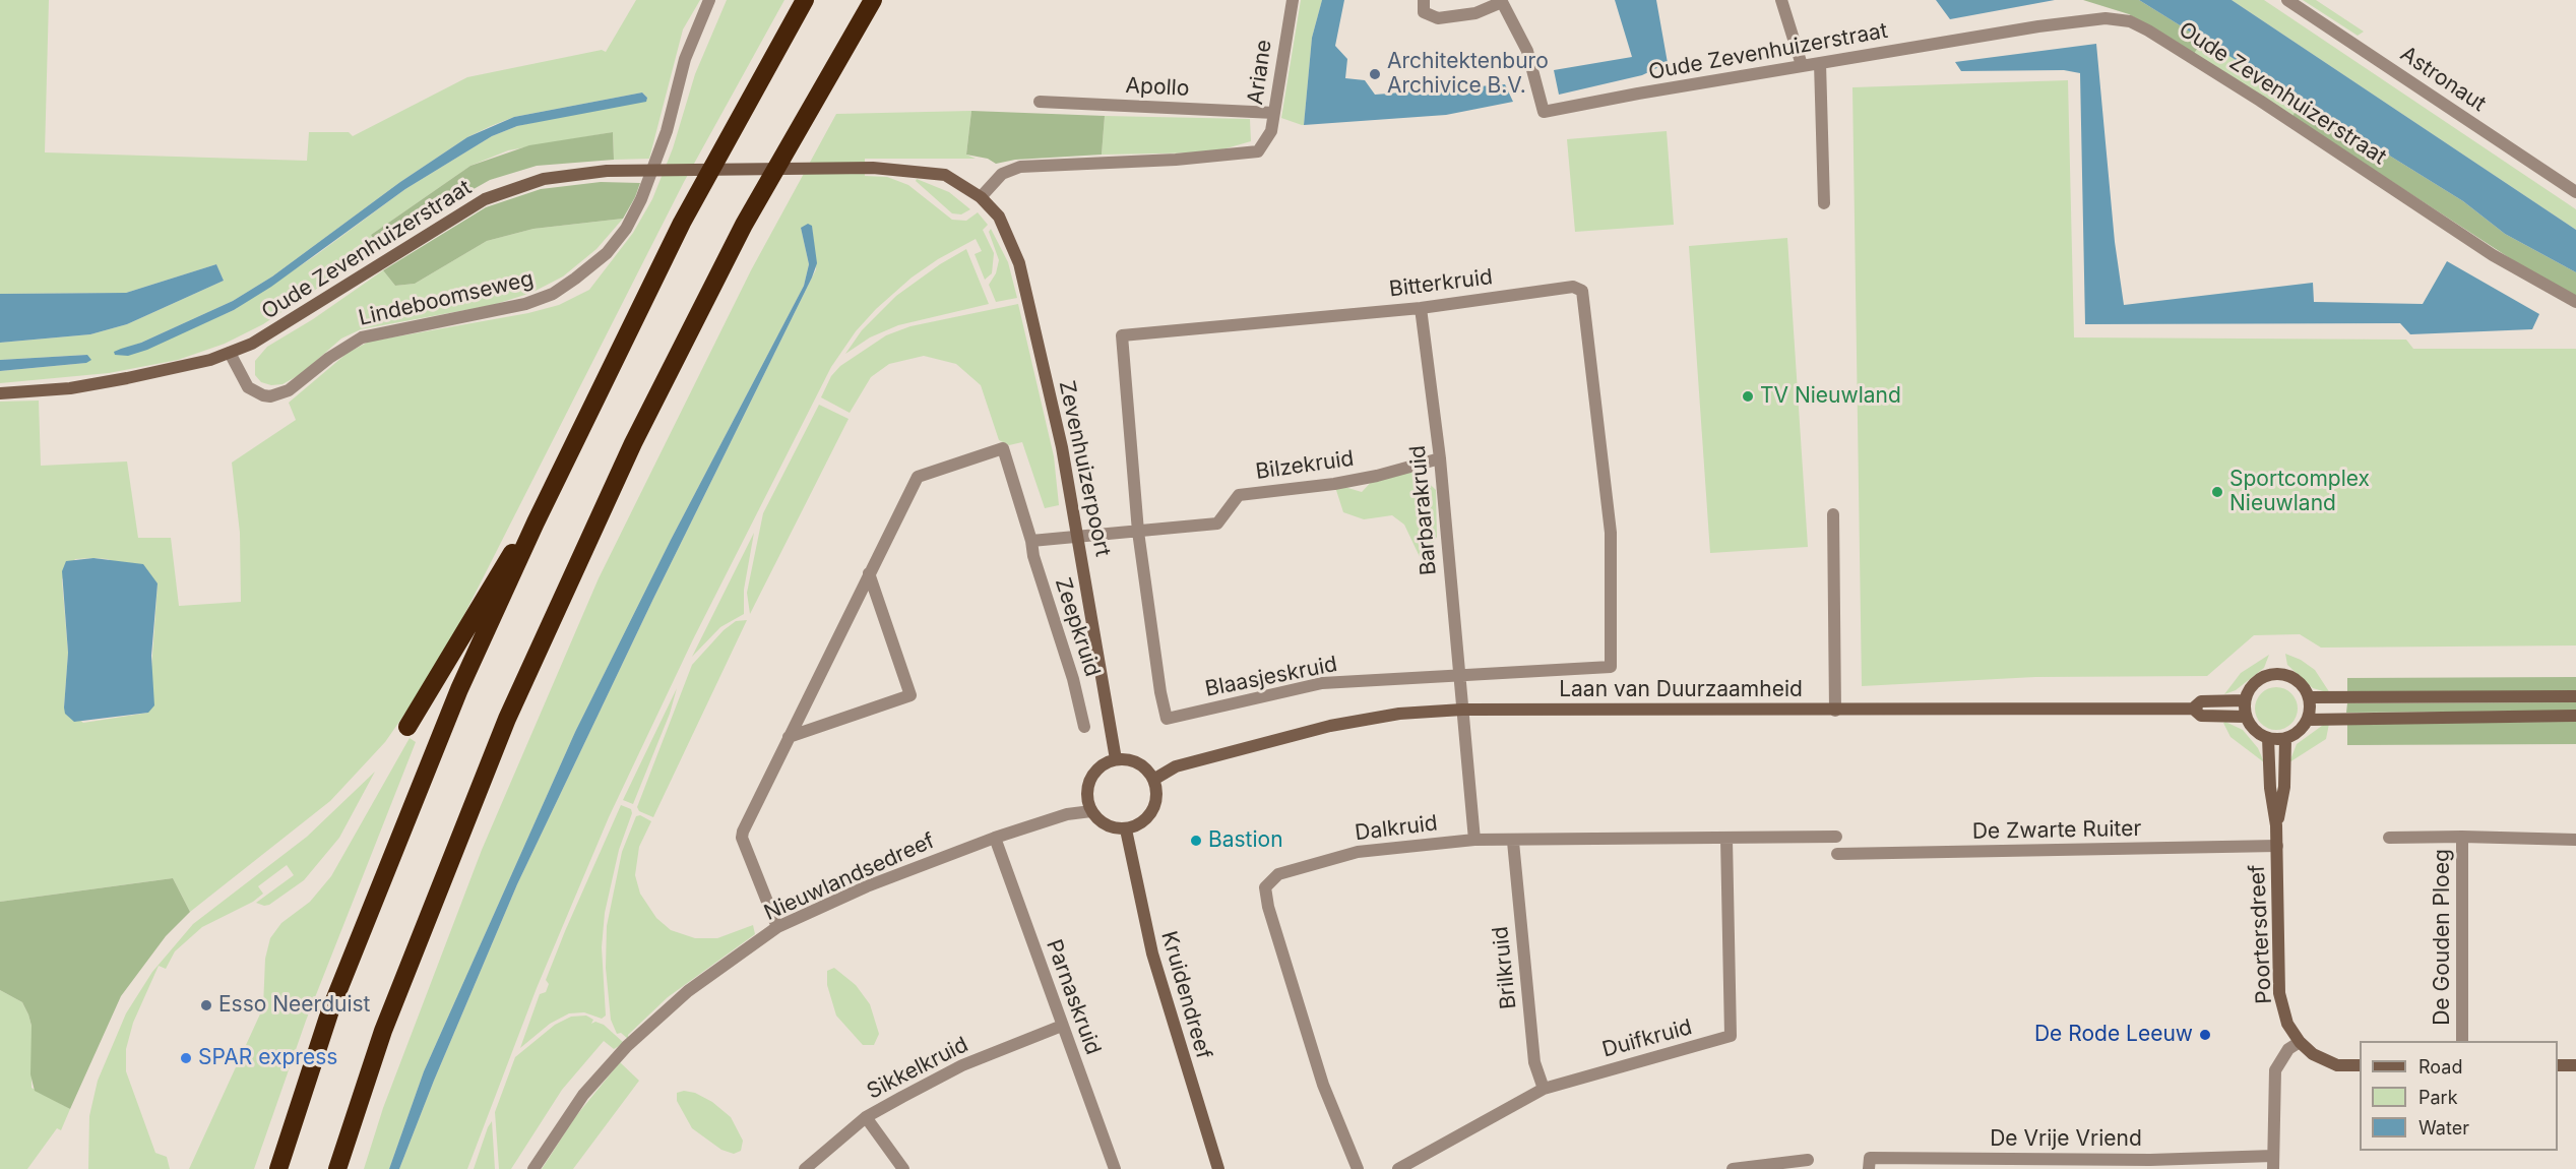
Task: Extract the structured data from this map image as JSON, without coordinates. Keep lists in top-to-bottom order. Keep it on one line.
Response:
{"streets":{"street":["Oude Zevenhuizerstraat","Ariane","Astronaut","Apollo","Bitterkruid","Lindeboomseweg","Bilzekruid","Zevenhuizerpoort","Barbarakruid","Zeepkruid","Blaasjeskruid","Laan van Duurzaamheid","Dalkruid","De Zwarte Ruiter","Nieuwlandsedreef","Poortersdreef","De Gouden Ploeg","Brilkruid","Kruidendreef","Parnaskruid","Duifkruid","Sikkelkruid","De Vrije Vriend"]},"crossings":[["Oude Zevenhuizerstraat","Lindeboomseweg"],["Oude Zevenhuizerstraat","Zevenhuizerpoort"],["Ariane","Apollo"],["Ariane","Zevenhuizerpoort"],["Bitterkruid","Bilzekruid"],["Bitterkruid","Barbarakruid"],["Bitterkruid","Blaasjeskruid"],["Bilzekruid","Zevenhuizerpoort"],["Bilzekruid","Barbarakruid"],["Bilzekruid","Blaasjeskruid"],["Zevenhuizerpoort","Laan van Duurzaamheid"],["Zevenhuizerpoort","Nieuwlandsedreef"],["Zevenhuizerpoort","Kruidendreef"],["Barbarakruid","Blaasjeskruid"],["Barbarakruid","Laan van Duurzaamheid"],["Zeepkruid","Nieuwlandsedreef"],["Laan van Duurzaamheid","Nieuwlandsedreef"],["Laan van Duurzaamheid","Kruidendreef"],["Dalkruid","Brilkruid"],["Dalkruid","Duifkruid"],["De Zwarte Ruiter","Poortersdreef"],["Nieuwlandsedreef","Kruidendreef"],["Nieuwlandsedreef","Parnaskruid"],["Brilkruid","Duifkruid"],["Parnaskruid","Sikkelkruid"]],"places":["Architektenburo Archivice B.V.","TV Nieuwland","Sportcomplex Nieuwland","Bastion","Esso Neerduist","De Rode Leeuw","SPAR express"],"legend":["Road","Park","Water"]}
